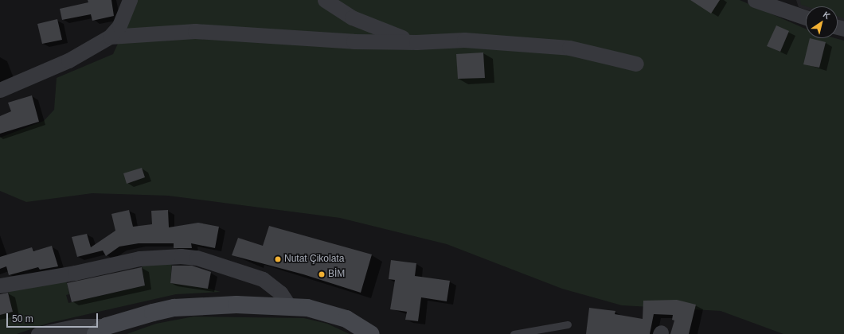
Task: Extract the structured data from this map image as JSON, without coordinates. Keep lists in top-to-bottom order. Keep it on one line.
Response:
{"places":["Nutat Çikolata","BİM"],"scale_bar":"50 m","north":"top right"}
